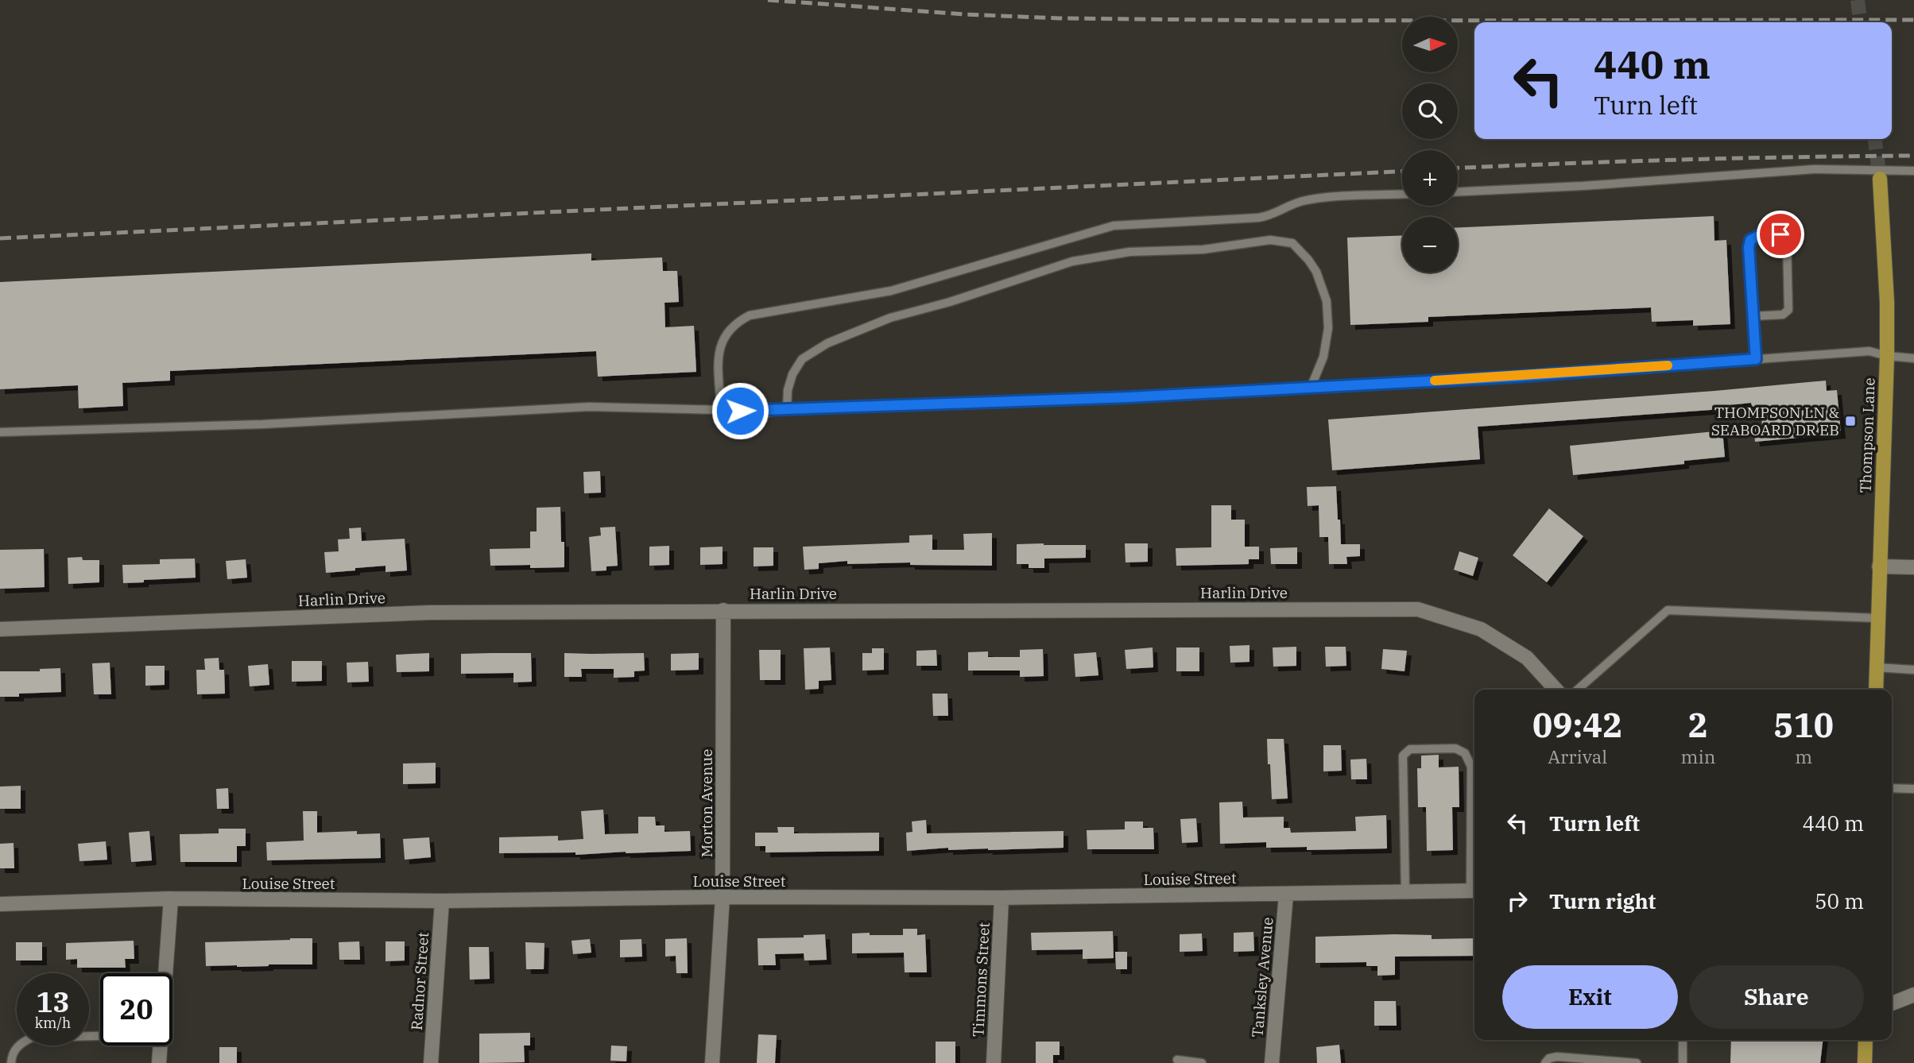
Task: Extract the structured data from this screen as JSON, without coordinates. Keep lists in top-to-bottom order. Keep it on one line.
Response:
{"streets":{"main road":["Thompson Lane"],"street":["Harlin Drive","Morton Avenue","Louise Street","Tanksley Avenue","Timmons Street","Radnor Street"]},"crossings":[["Harlin Drive","Morton Avenue"],["Morton Avenue","Louise Street"],["Louise Street","Tanksley Avenue"],["Louise Street","Timmons Street"],["Louise Street","Radnor Street"]],"places":{"transit":["THOMPSON LN & SEABOARD DR EB"]},"north":"right","page":{"map_buttons":["+","−"],"turn":["440 m","Turn left"],"eta":["09:42","Arrival","2","min","510","m"],"list":[{"name":"Turn left","value":"440 m"},{"name":"Turn right","value":"50 m"}],"buttons":["Exit","Share"],"speed":"13 km/h","limit":"20"}}
